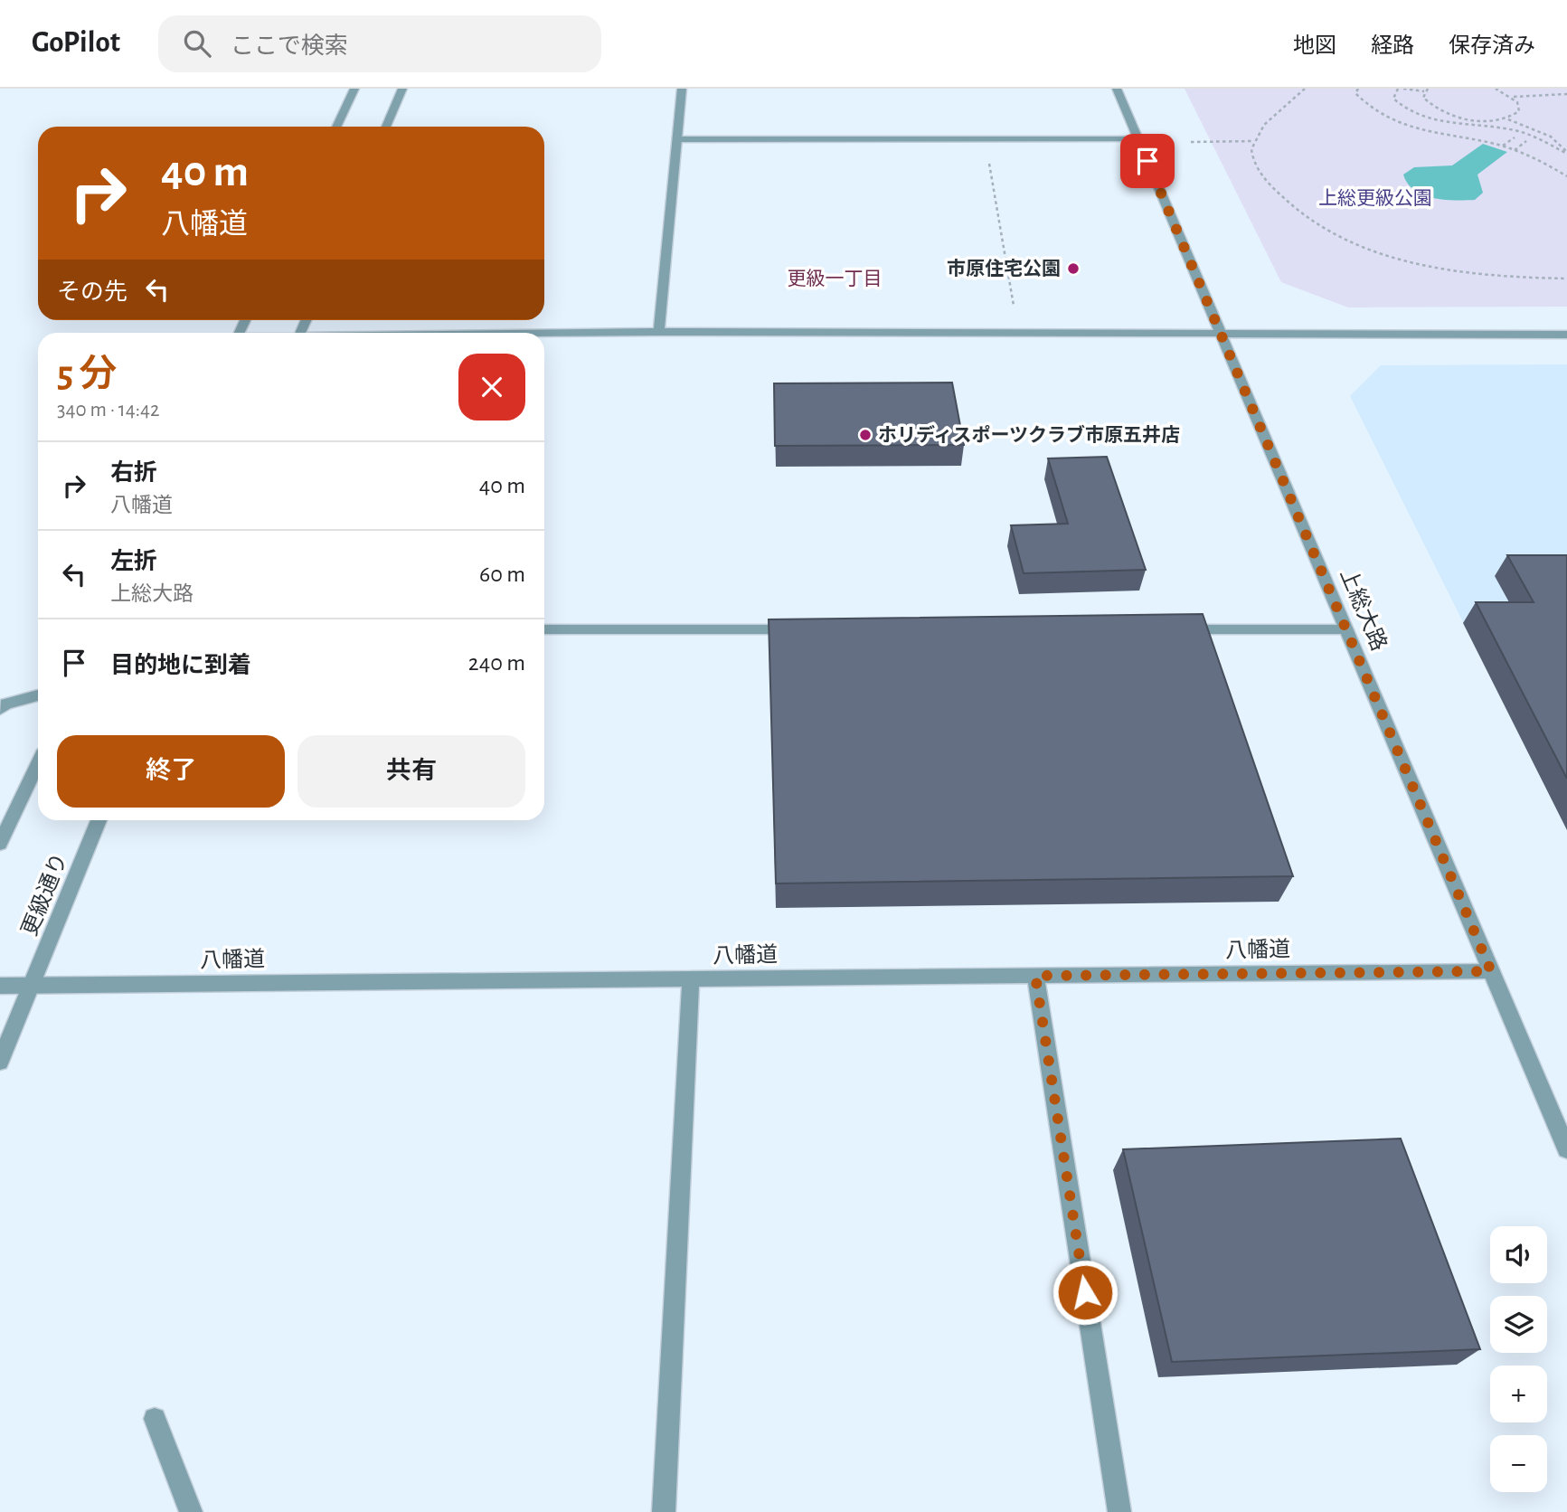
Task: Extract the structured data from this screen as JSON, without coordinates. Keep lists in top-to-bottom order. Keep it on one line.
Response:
{"streets":{"street":["上総大路","更級通り","八幡道"]},"crossings":[["上総大路","八幡道"],["更級通り","八幡道"]],"districts":["更級一丁目"],"parks":["上総更級公園"],"places":["市原住宅公園","ホリディスポーツクラブ市原五井店"],"page":{"header":"GoPilot","search":"ここで検索","nav":["地図","経路","保存済み"],"turn":["40 m","八幡道"],"then":"その先","heading":["5 分","340 m · 14:42"],"list":[{"name":"右折","note":"八幡道","value":"40 m"},{"name":"左折","note":"上総大路","value":"60 m"},{"name":"目的地に到着","value":"240 m"}],"buttons":["終了","共有"],"map_buttons":["+","−"]}}
